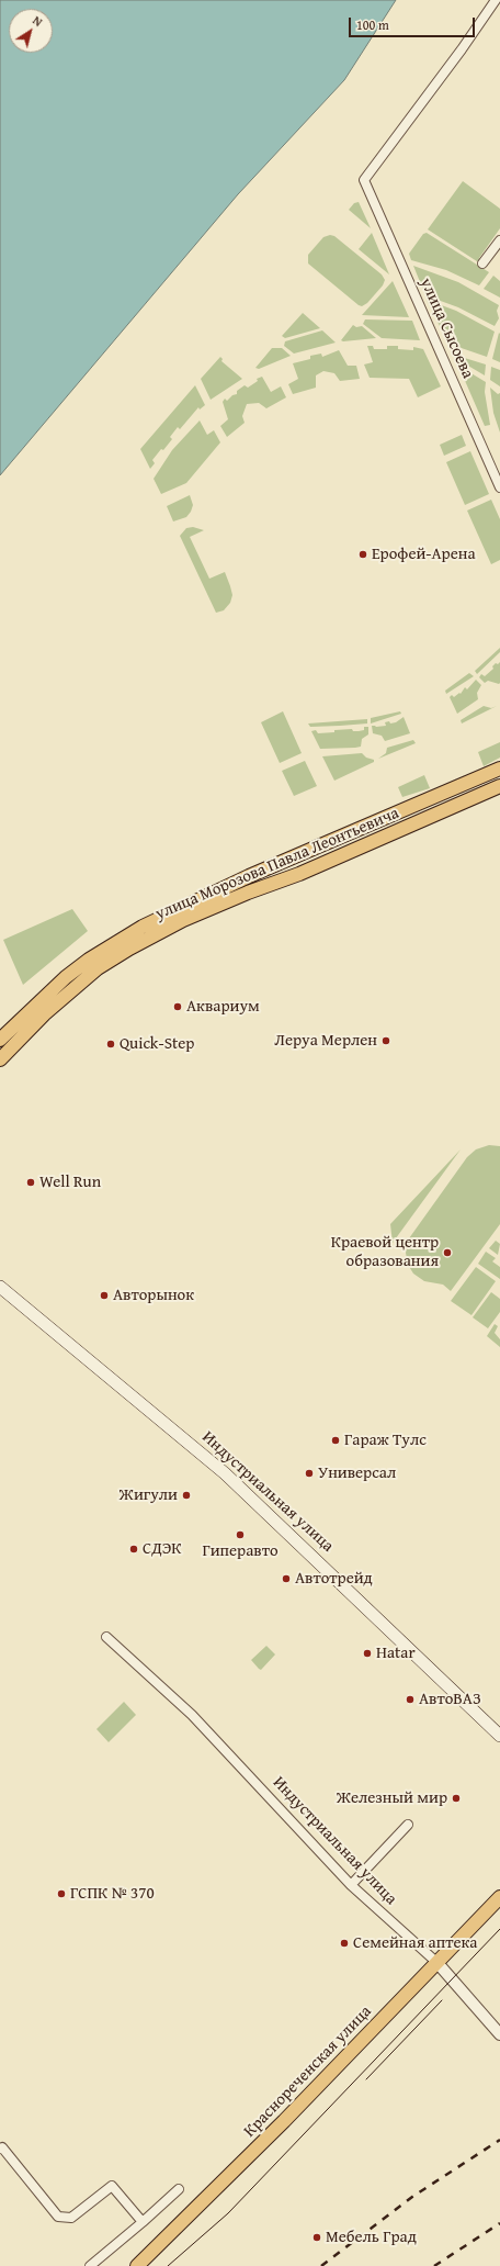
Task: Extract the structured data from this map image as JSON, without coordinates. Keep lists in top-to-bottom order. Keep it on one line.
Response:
{"streets":{"main road":["улица Морозова Павла Леонтьевича","Индустриальная улица","Краснореченская улица"],"street":["улица Сысоева"]},"crossings":[["Индустриальная улица","Краснореченская улица"]],"places":["Ерофей-Арена","Аквариум","Леруа Мерлен","Quick-Step","Well Run","Краевой центр образования","Авторынок","Гараж Тулс","Универсал","Жигули","Гиперавто","СДЭК","Автотрейд","Hatar","АвтоВАЗ","Железный мир","ГСПК № 370","Семейная аптека","Мебель Град"],"scale_bar":"100 m","north":"top right"}
